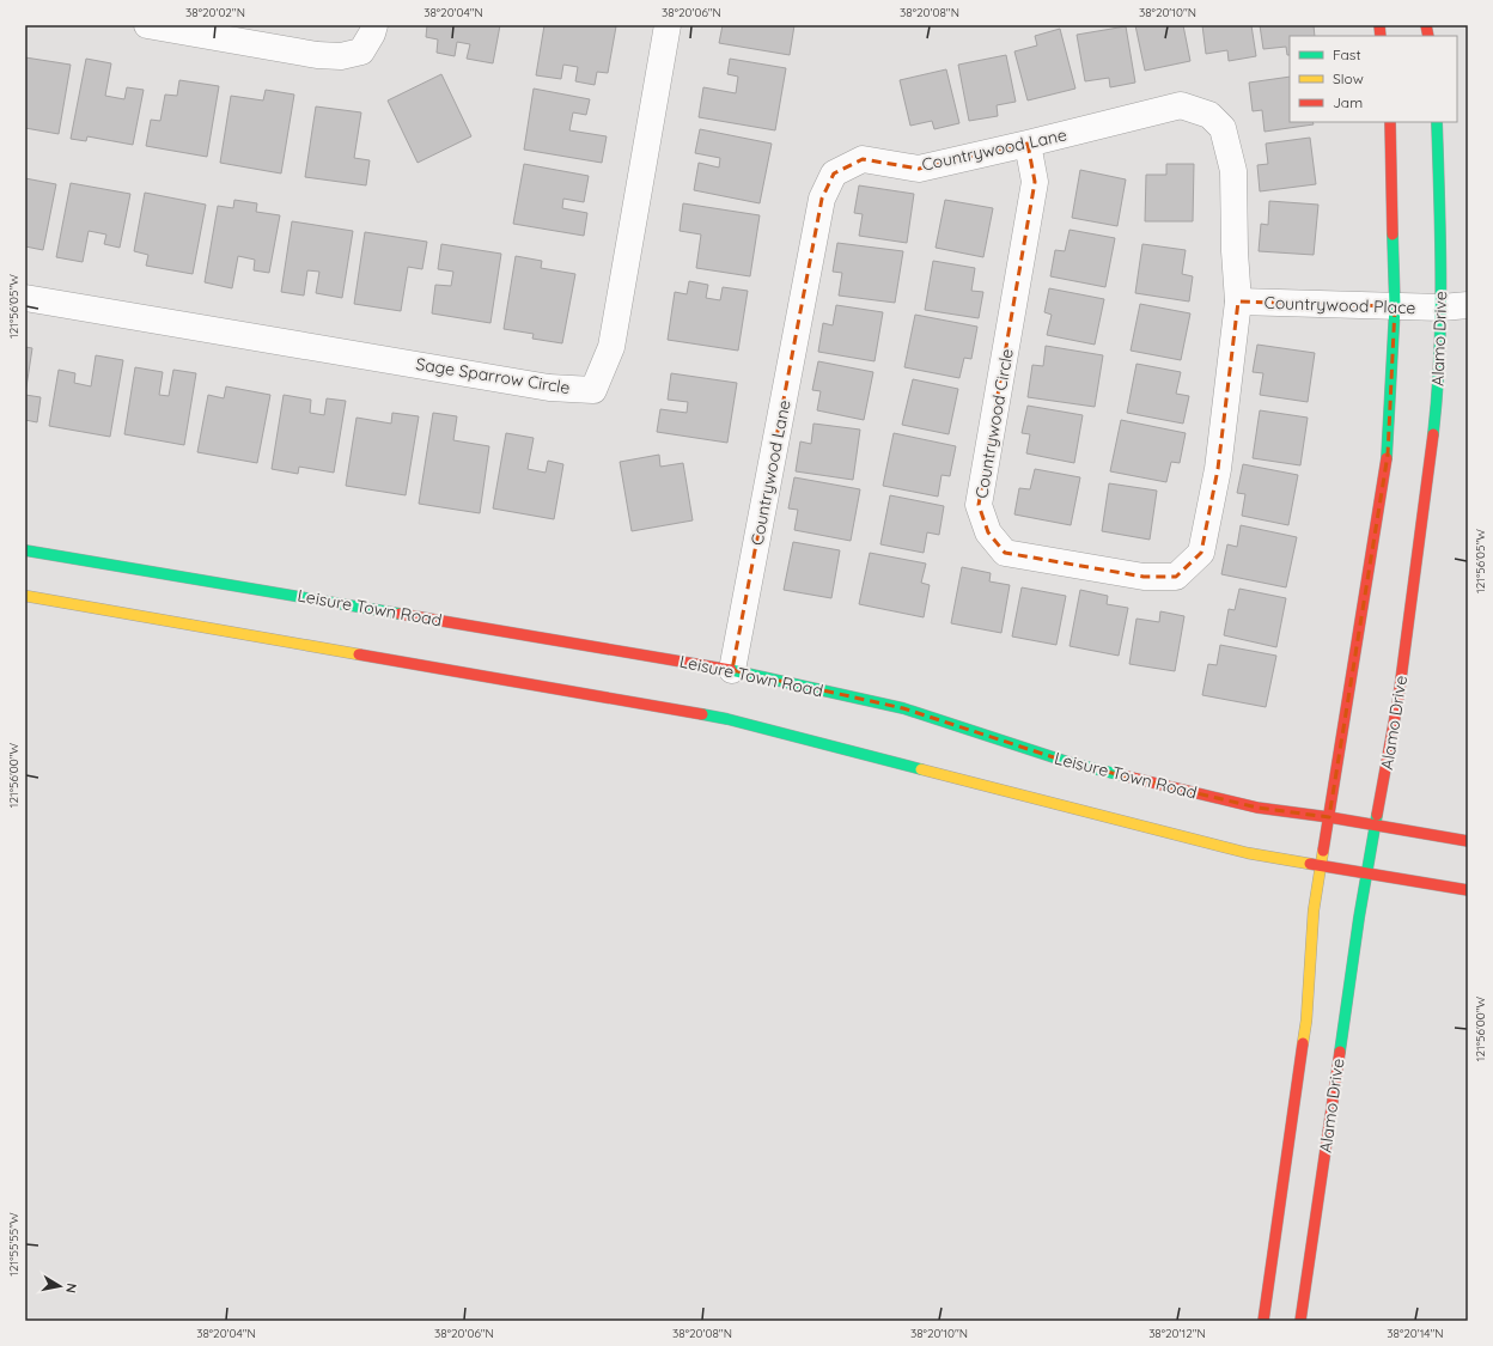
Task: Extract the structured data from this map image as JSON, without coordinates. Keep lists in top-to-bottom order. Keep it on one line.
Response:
{"streets":{"main road":["Alamo Drive","Leisure Town Road"],"street":["Countrywood Lane","Countrywood Place","Sage Sparrow Circle","Countrywood Circle"]},"crossings":[["Countrywood Lane","Countrywood Place"],["Countrywood Lane","Countrywood Circle"],["Countrywood Lane","Leisure Town Road"],["Countrywood Place","Alamo Drive"],["Countrywood Place","Countrywood Circle"],["Alamo Drive","Leisure Town Road"]],"legend":["Fast","Slow","Jam"],"north":"right","coordinates":["38°20'02\"N","38°20'04\"N","38°20'06\"N","38°20'08\"N","38°20'10\"N","121°56'05\"W","121°56'00\"W","121°55'55\"W","38°20'12\"N","38°20'14\"N"]}
